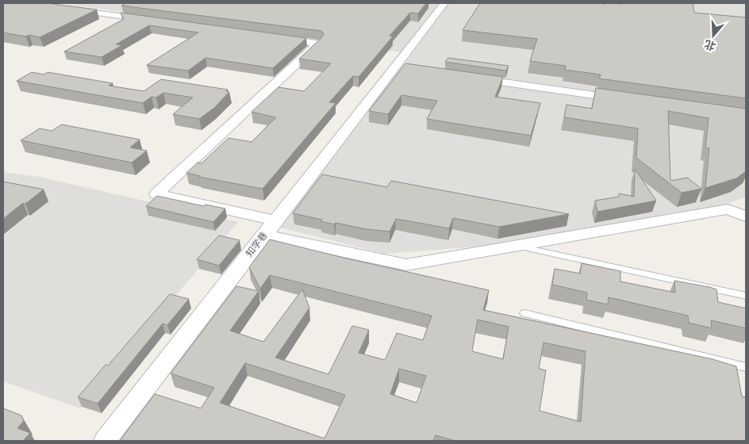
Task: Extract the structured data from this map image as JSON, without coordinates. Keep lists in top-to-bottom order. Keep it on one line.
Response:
{"streets":{"street":["知学巷"]},"north":"bottom"}
